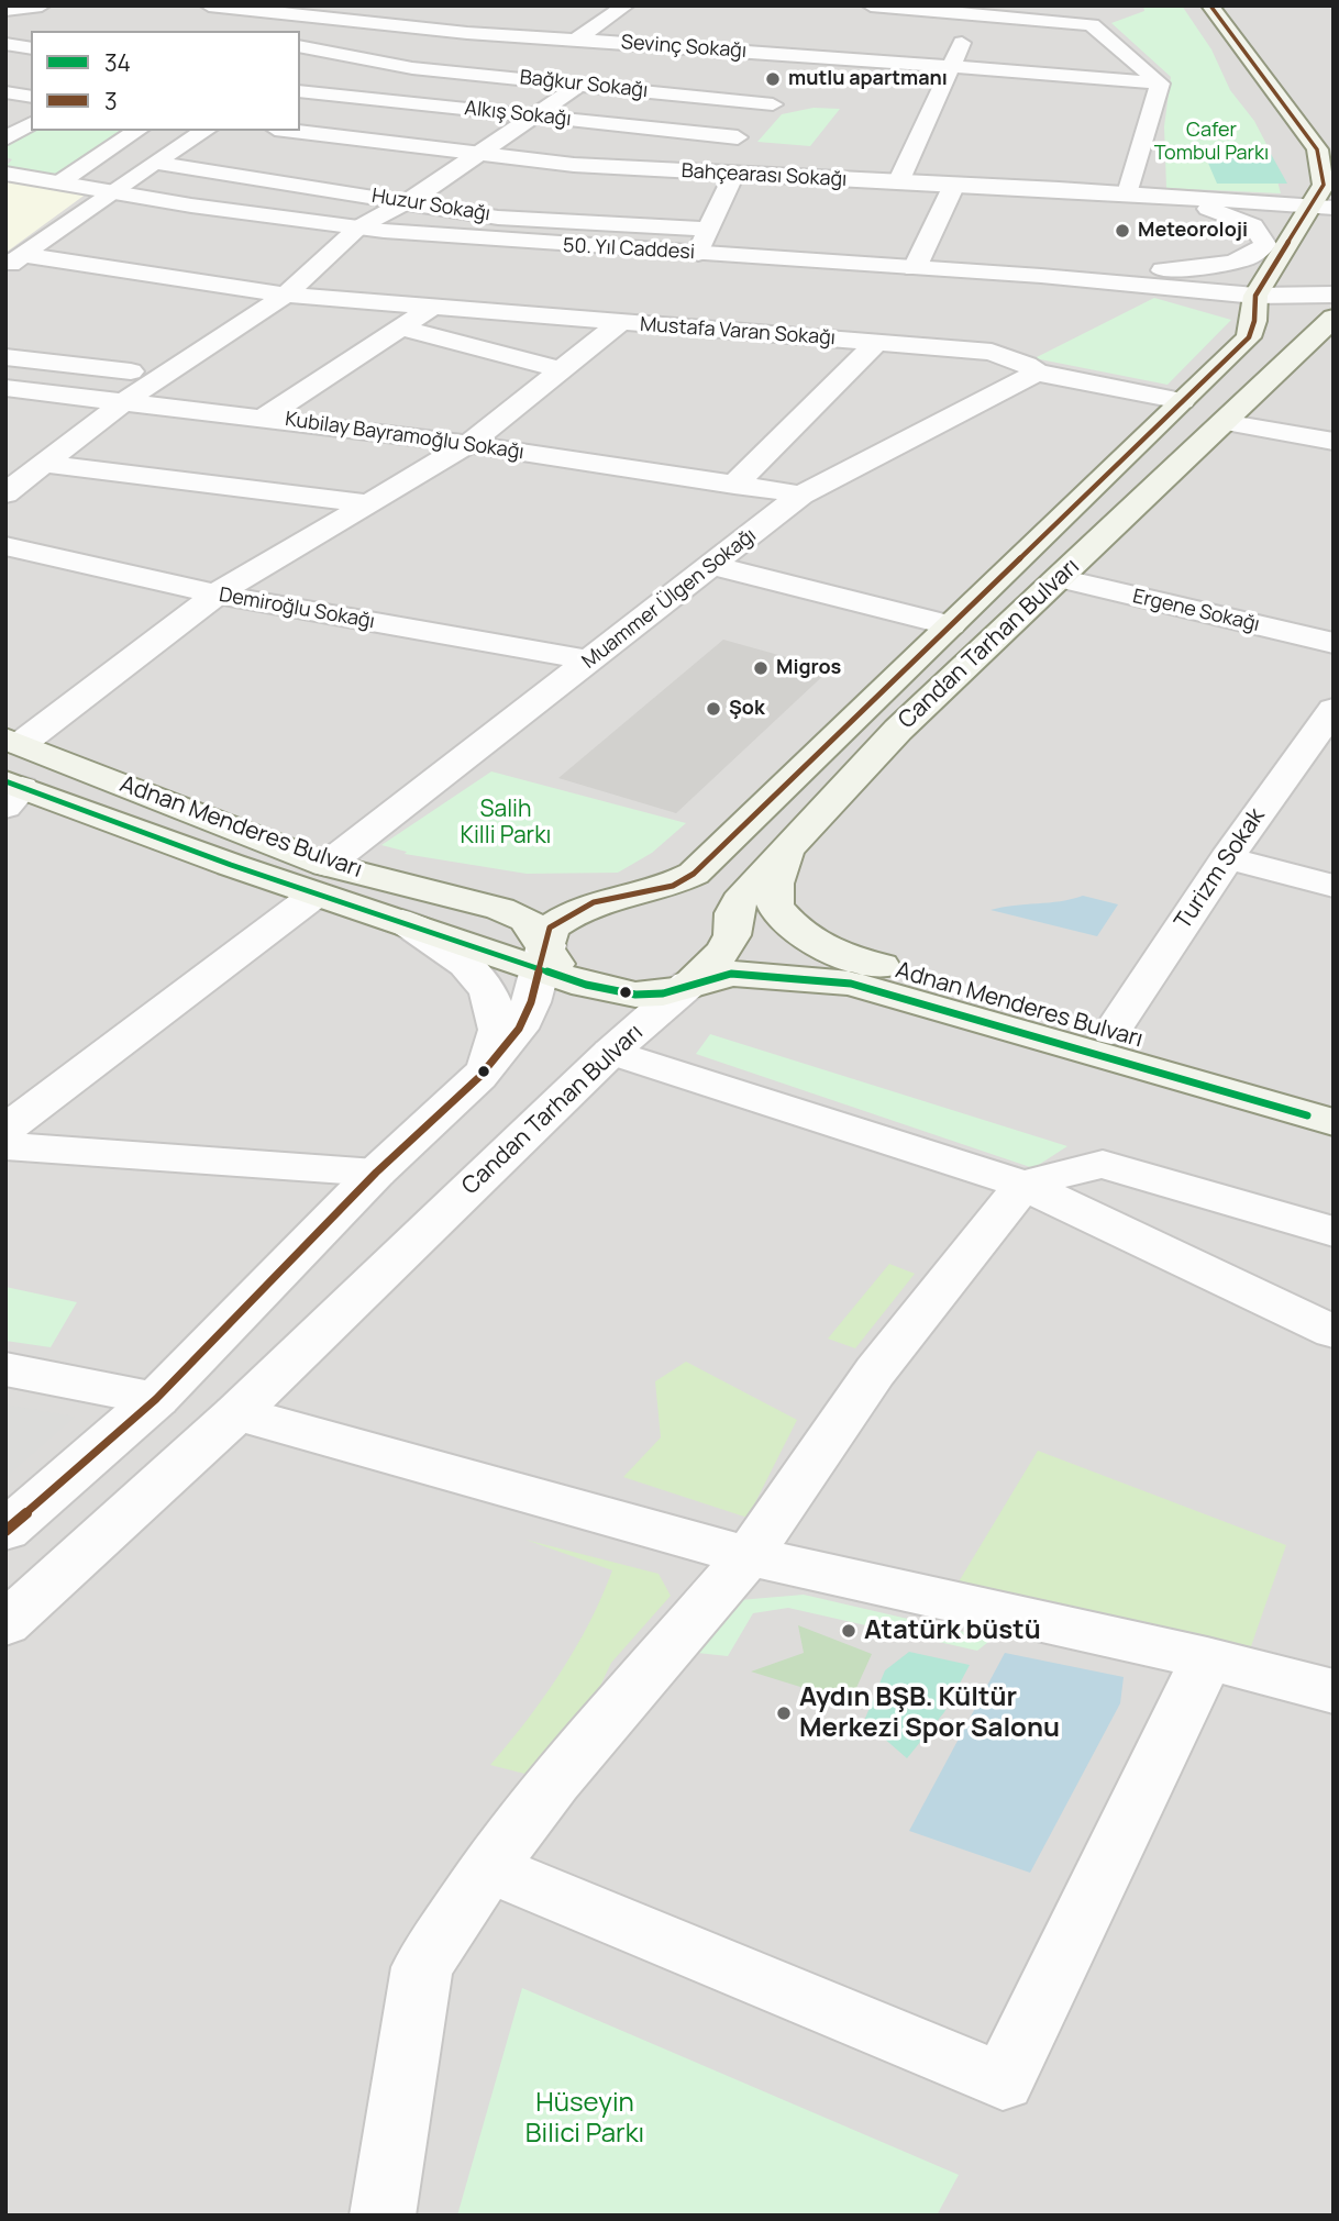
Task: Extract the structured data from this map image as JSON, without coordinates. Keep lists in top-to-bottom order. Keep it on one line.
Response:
{"streets":{"main road":["Candan Tarhan Bulvarı","Adnan Menderes Bulvarı"],"street":["Sevinç Sokağı","Bağkur Sokağı","Alkış Sokağı","Bahçearası Sokağı","Huzur Sokağı","50. Yıl Caddesi","Mustafa Varan Sokağı","Kubilay Bayramoğlu Sokağı","Muammer Ülgen Sokağı","Demiroğlu Sokağı","Ergene Sokağı","Turizm Sokak"]},"crossings":[["Sevinç Sokağı","Bağkur Sokağı"],["Bağkur Sokağı","Alkış Sokağı"],["Bağkur Sokağı","Bahçearası Sokağı"],["Mustafa Varan Sokağı","Muammer Ülgen Sokağı"],["Mustafa Varan Sokağı","Candan Tarhan Bulvarı"],["Kubilay Bayramoğlu Sokağı","Muammer Ülgen Sokağı"],["Muammer Ülgen Sokağı","Demiroğlu Sokağı"],["Muammer Ülgen Sokağı","Adnan Menderes Bulvarı"],["Ergene Sokağı","Candan Tarhan Bulvarı"],["Candan Tarhan Bulvarı","Adnan Menderes Bulvarı"],["Adnan Menderes Bulvarı","Turizm Sokak"]],"parks":["Cafer Tombul Parkı","Salih Killi Parkı","Hüseyin Bilici Parkı"],"places":["mutlu apartmanı","Meteoroloji","Migros","Şok","Atatürk büstü","Aydın BŞB. Kültür Merkezi Spor Salonu"],"lines":["transit line 3","transit line 34"],"legend":["34","3"]}
